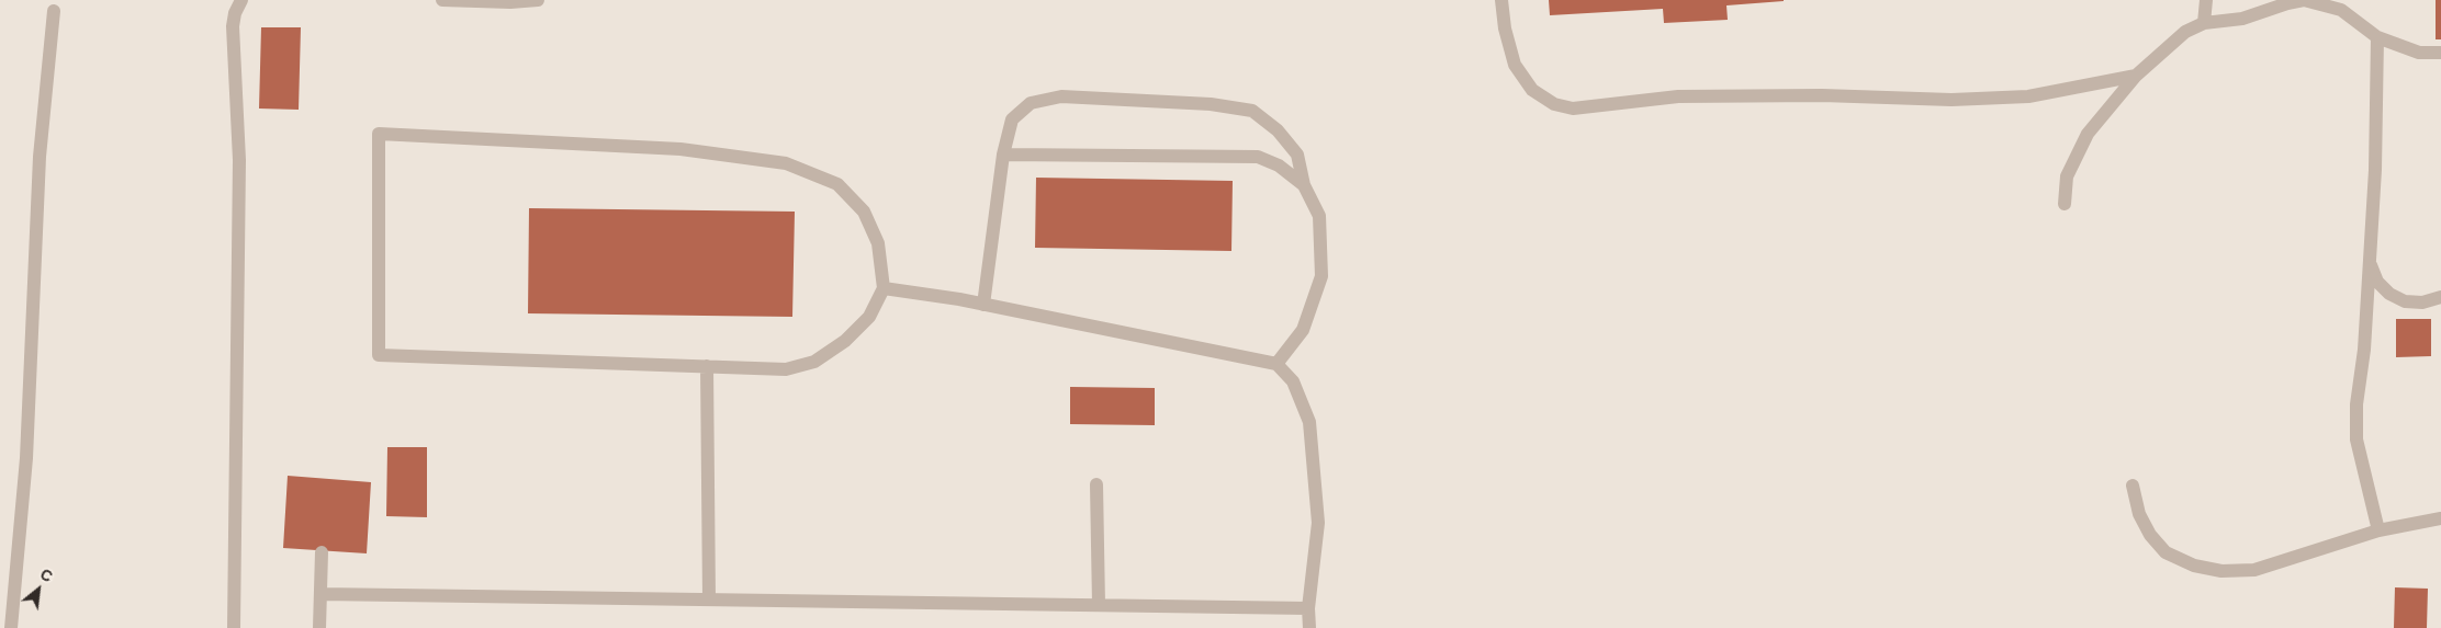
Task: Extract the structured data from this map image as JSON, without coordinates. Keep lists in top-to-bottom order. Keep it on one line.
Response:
{"north":"top right"}
